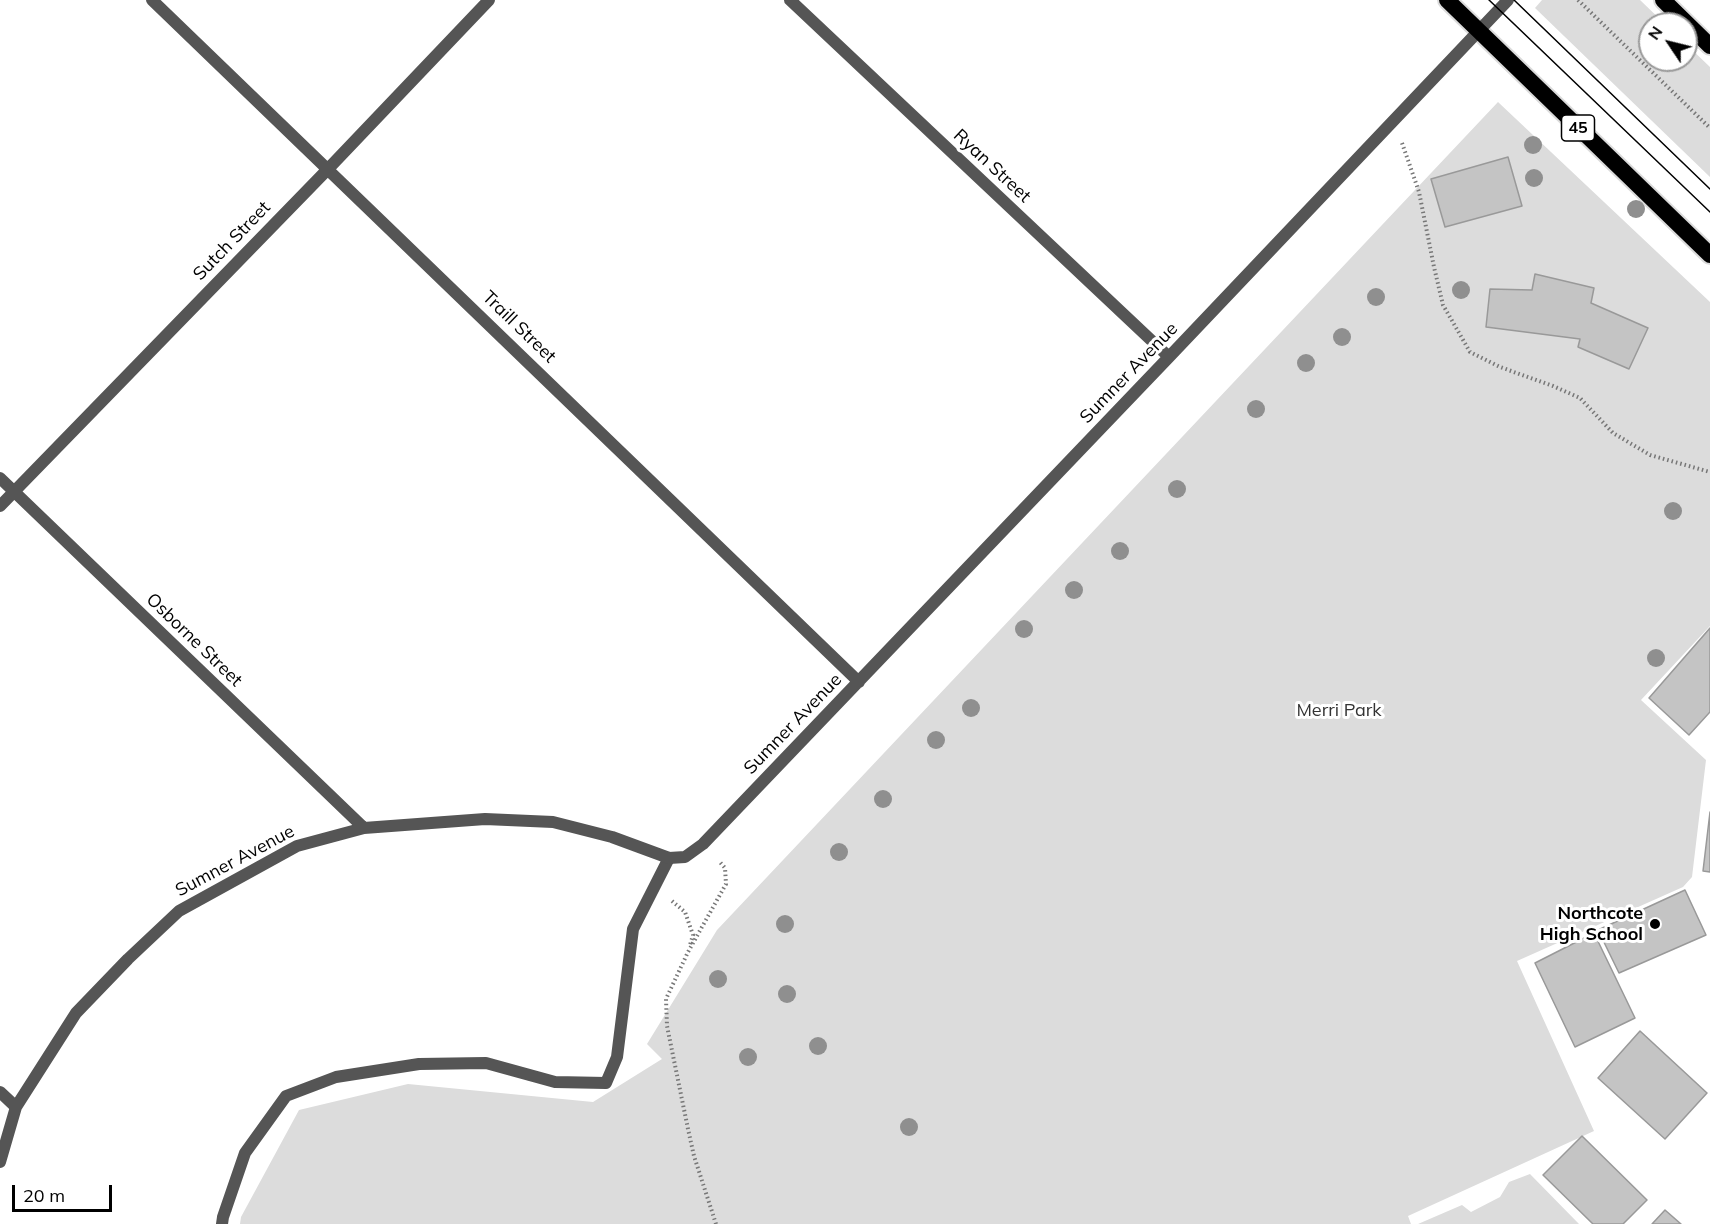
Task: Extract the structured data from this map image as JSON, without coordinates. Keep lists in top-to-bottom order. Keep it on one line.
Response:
{"streets":{"highway":["45"],"street":["Ryan Street","Sutch Street","Traill Street","Sumner Avenue","Osborne Street"]},"crossings":[["45","Sumner Avenue"],["Ryan Street","Sumner Avenue"],["Sutch Street","Traill Street"],["Sutch Street","Osborne Street"],["Traill Street","Sumner Avenue"],["Sumner Avenue","Osborne Street"]],"parks":["Merri Park"],"places":["Northcote High School"],"scale_bar":"20 m","north":"top left"}
